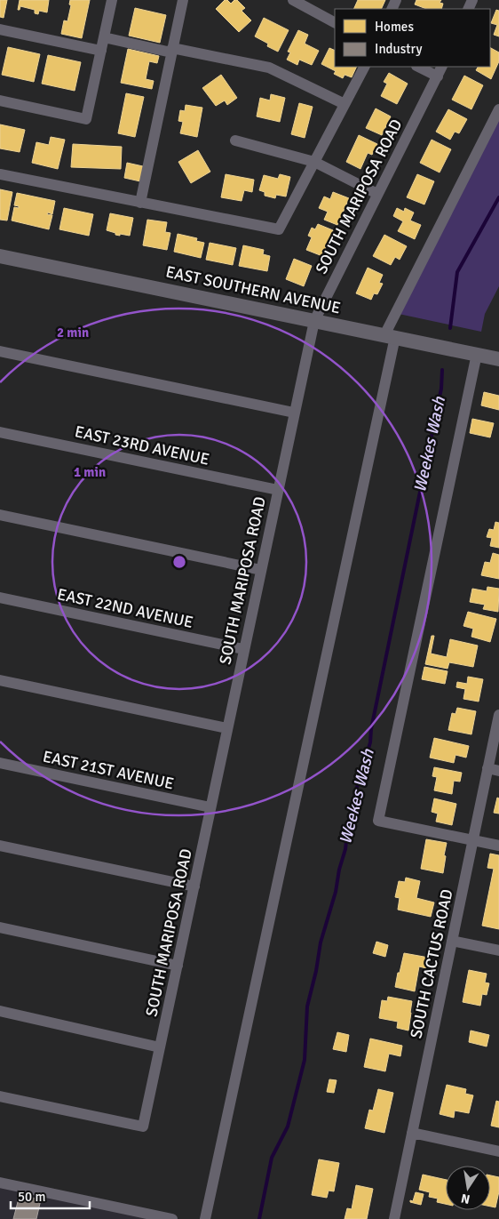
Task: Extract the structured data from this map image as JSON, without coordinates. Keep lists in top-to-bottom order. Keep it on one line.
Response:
{"streets":{"main road":["EAST SOUTHERN AVENUE"],"street":["SOUTH MARIPOSA ROAD","EAST 23RD AVENUE","EAST 22ND AVENUE","EAST 21ST AVENUE","SOUTH CACTUS ROAD"]},"crossings":[["SOUTH MARIPOSA ROAD","EAST SOUTHERN AVENUE"],["SOUTH MARIPOSA ROAD","EAST 23RD AVENUE"],["SOUTH MARIPOSA ROAD","EAST 22ND AVENUE"],["SOUTH MARIPOSA ROAD","EAST 21ST AVENUE"]],"water":["Weekes Wash"],"legend":["Homes","Industry"],"scale_bar":"50 m","north":"bottom","rings":["2 min","1 min"]}
